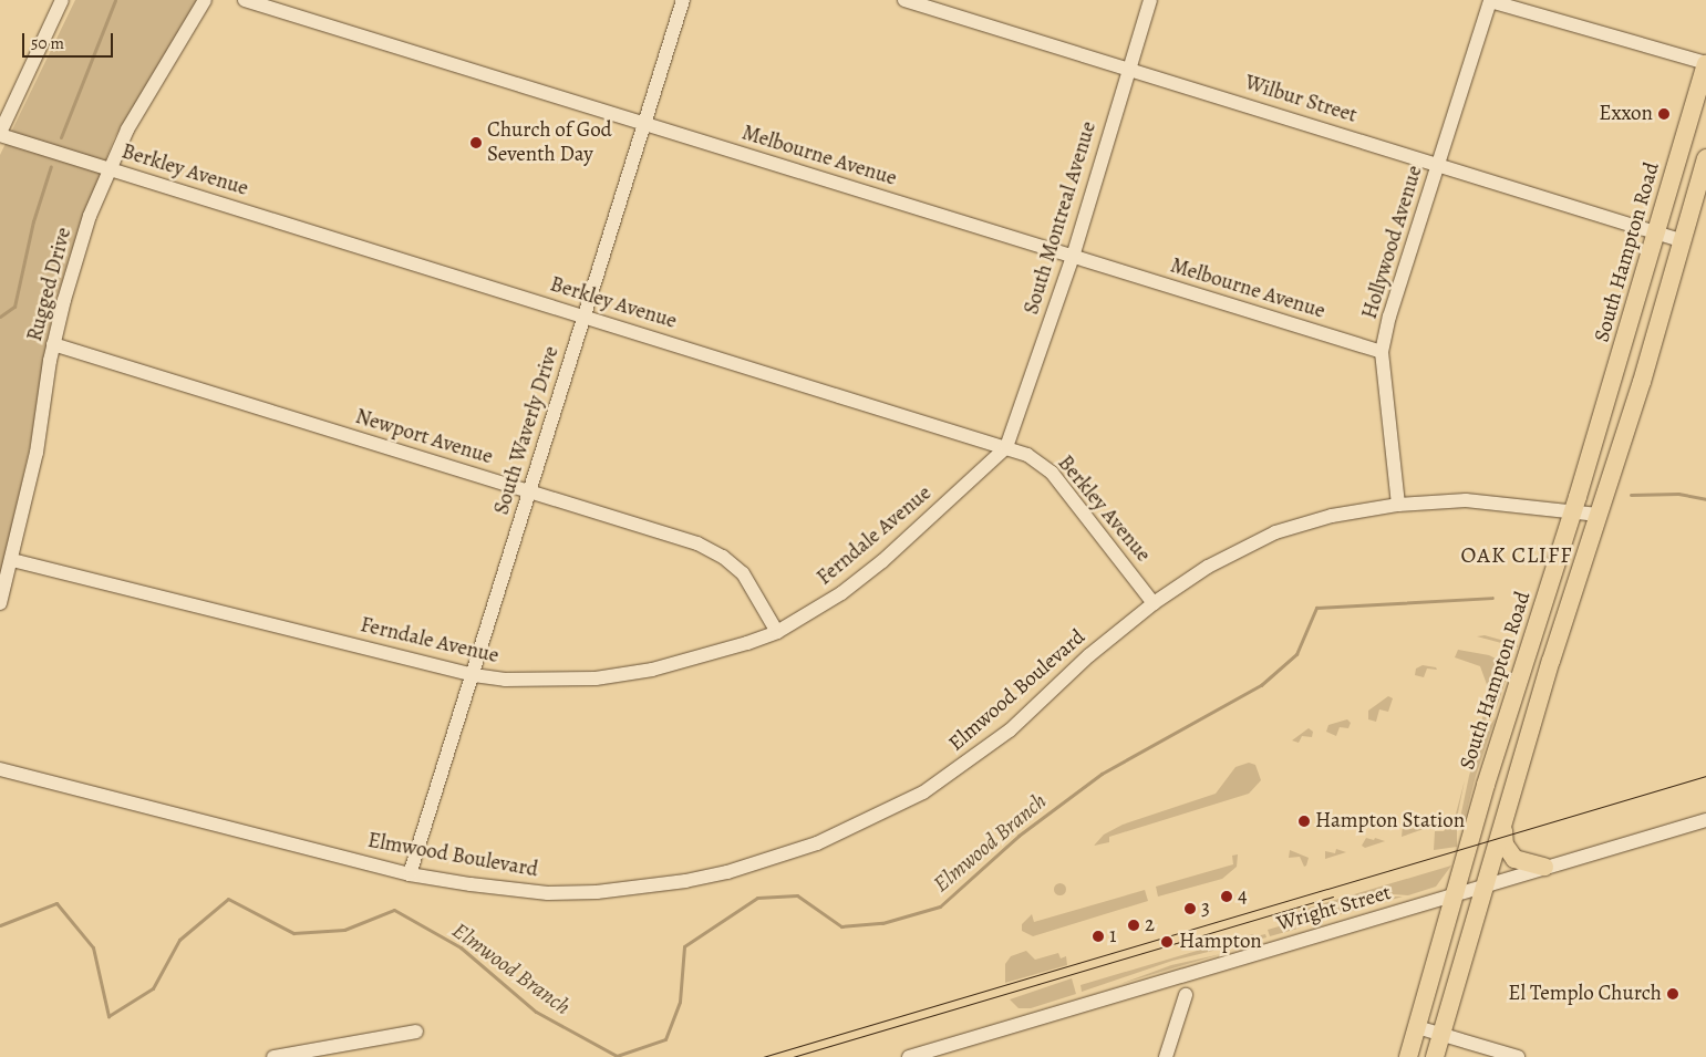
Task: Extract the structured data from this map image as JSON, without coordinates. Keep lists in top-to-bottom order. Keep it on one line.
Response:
{"streets":{"main road":["South Hampton Road"],"street":["Wilbur Street","Melbourne Avenue","Berkley Avenue","South Montreal Avenue","Hollywood Avenue","Rugged Drive","South Waverly Drive","Newport Avenue","Ferndale Avenue","Elmwood Boulevard","Wright Street"]},"crossings":[["Wilbur Street","South Montreal Avenue"],["Wilbur Street","Hollywood Avenue"],["Wilbur Street","South Hampton Road"],["Melbourne Avenue","South Montreal Avenue"],["Melbourne Avenue","Hollywood Avenue"],["Melbourne Avenue","South Waverly Drive"],["Berkley Avenue","South Montreal Avenue"],["Berkley Avenue","Rugged Drive"],["Berkley Avenue","South Waverly Drive"],["Berkley Avenue","Ferndale Avenue"],["Berkley Avenue","Elmwood Boulevard"],["South Montreal Avenue","Ferndale Avenue"],["Hollywood Avenue","Elmwood Boulevard"],["South Hampton Road","Elmwood Boulevard"],["South Hampton Road","Wright Street"],["Rugged Drive","Newport Avenue"],["Rugged Drive","Ferndale Avenue"],["South Waverly Drive","Newport Avenue"],["South Waverly Drive","Ferndale Avenue"],["South Waverly Drive","Elmwood Boulevard"],["Newport Avenue","Ferndale Avenue"]],"districts":["OAK CLIFF"],"water":["Elmwood Branch"],"places":["Exxon","Church of God Seventh Day","Hampton Station","4","3","2","1","Hampton","El Templo Church"],"scale_bar":"50 m"}
